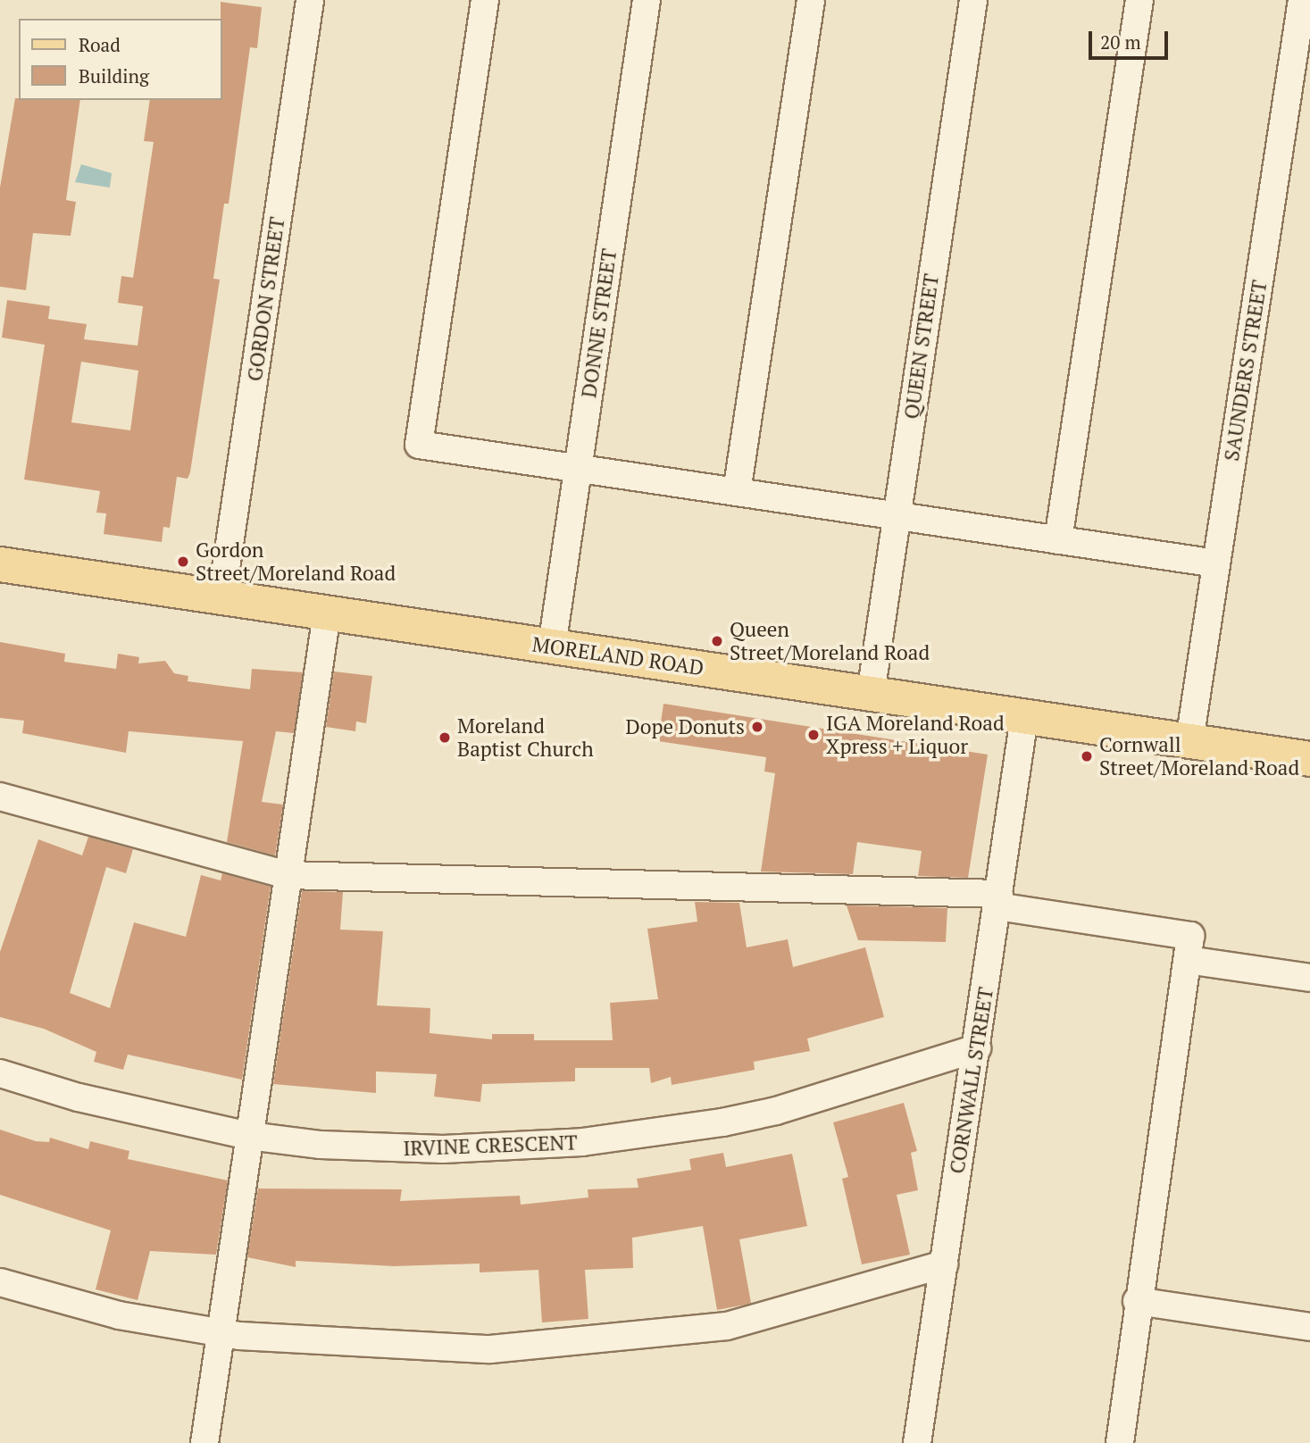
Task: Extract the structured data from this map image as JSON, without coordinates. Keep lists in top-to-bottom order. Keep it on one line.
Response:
{"streets":{"main road":["MORELAND ROAD"],"street":["GORDON STREET","DONNE STREET","QUEEN STREET","SAUNDERS STREET","CORNWALL STREET","IRVINE CRESCENT"]},"crossings":[["GORDON STREET","MORELAND ROAD"],["DONNE STREET","MORELAND ROAD"],["QUEEN STREET","MORELAND ROAD"],["SAUNDERS STREET","MORELAND ROAD"],["MORELAND ROAD","CORNWALL STREET"],["CORNWALL STREET","IRVINE CRESCENT"]],"places":["Gordon Street/Moreland Road","Queen Street/Moreland Road","Dope Donuts","IGA Moreland Road Xpress + Liquor","Moreland Baptist Church","Cornwall Street/Moreland Road"],"legend":["Road","Building"],"scale_bar":"20 m"}
